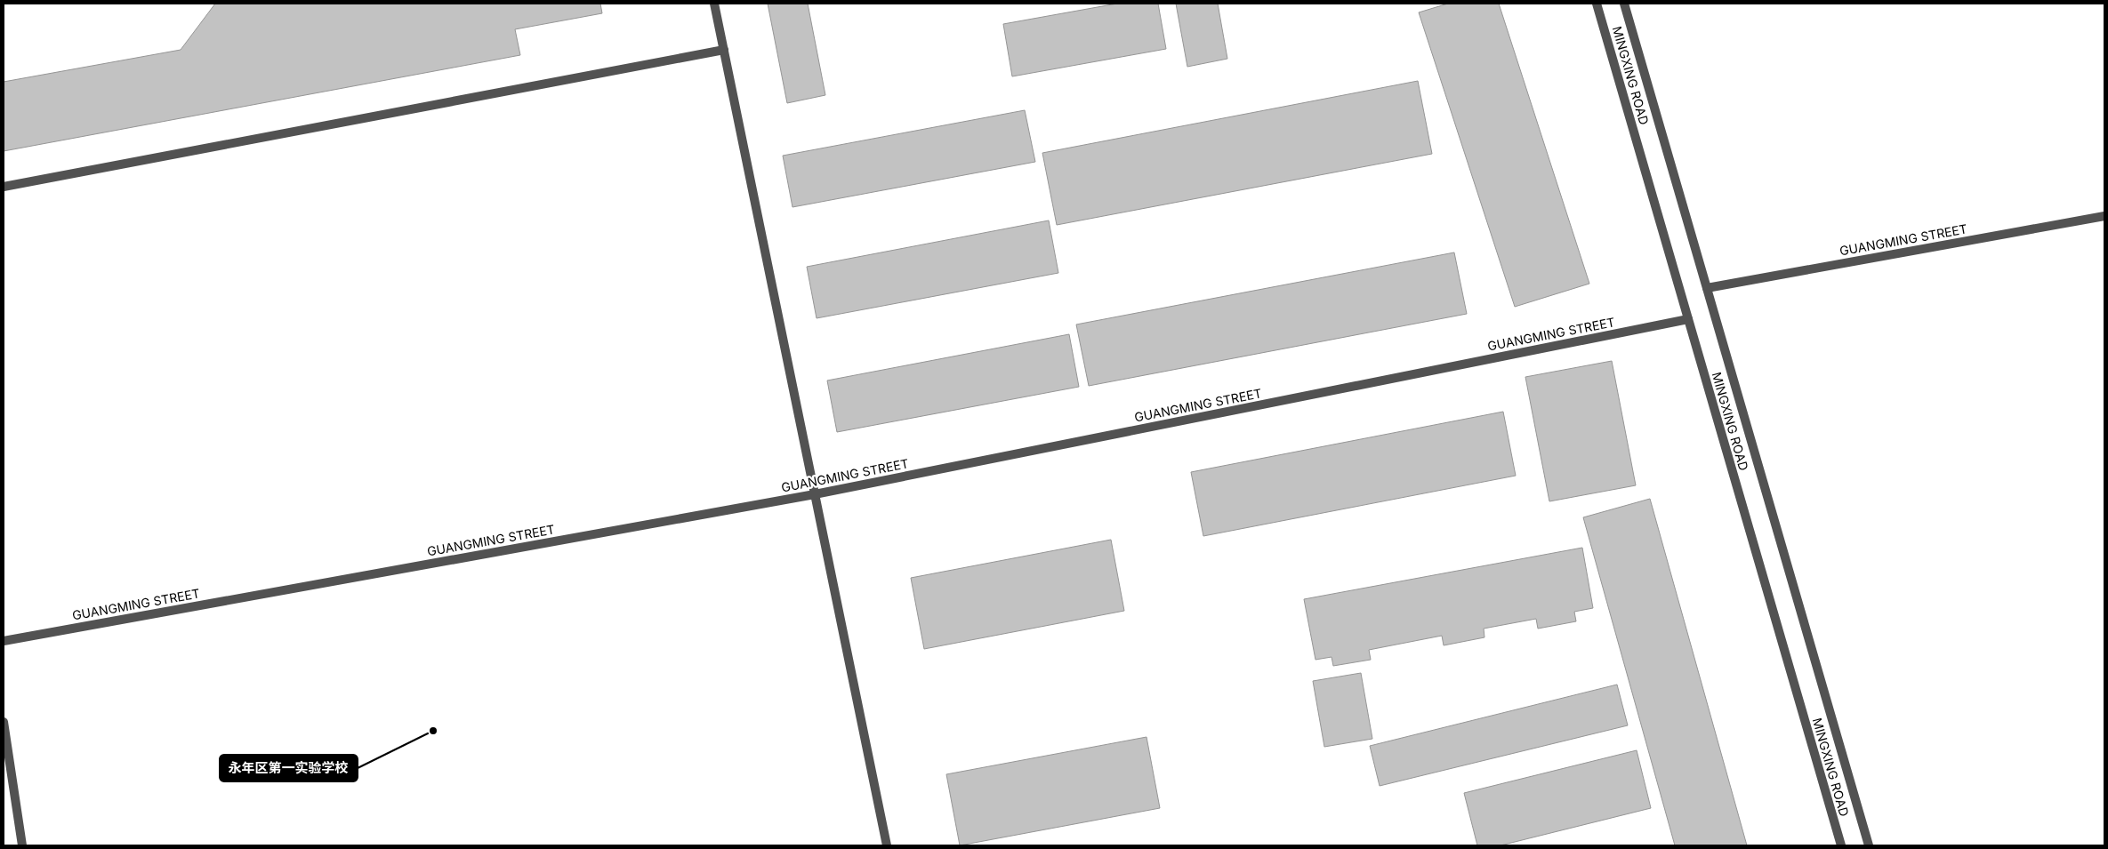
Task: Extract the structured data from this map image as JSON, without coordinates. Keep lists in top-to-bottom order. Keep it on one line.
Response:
{"streets":{"street":["MINGXING ROAD","GUANGMING STREET"]},"crossings":[["MINGXING ROAD","GUANGMING STREET"]],"places":["永年区第一实验学校"]}
